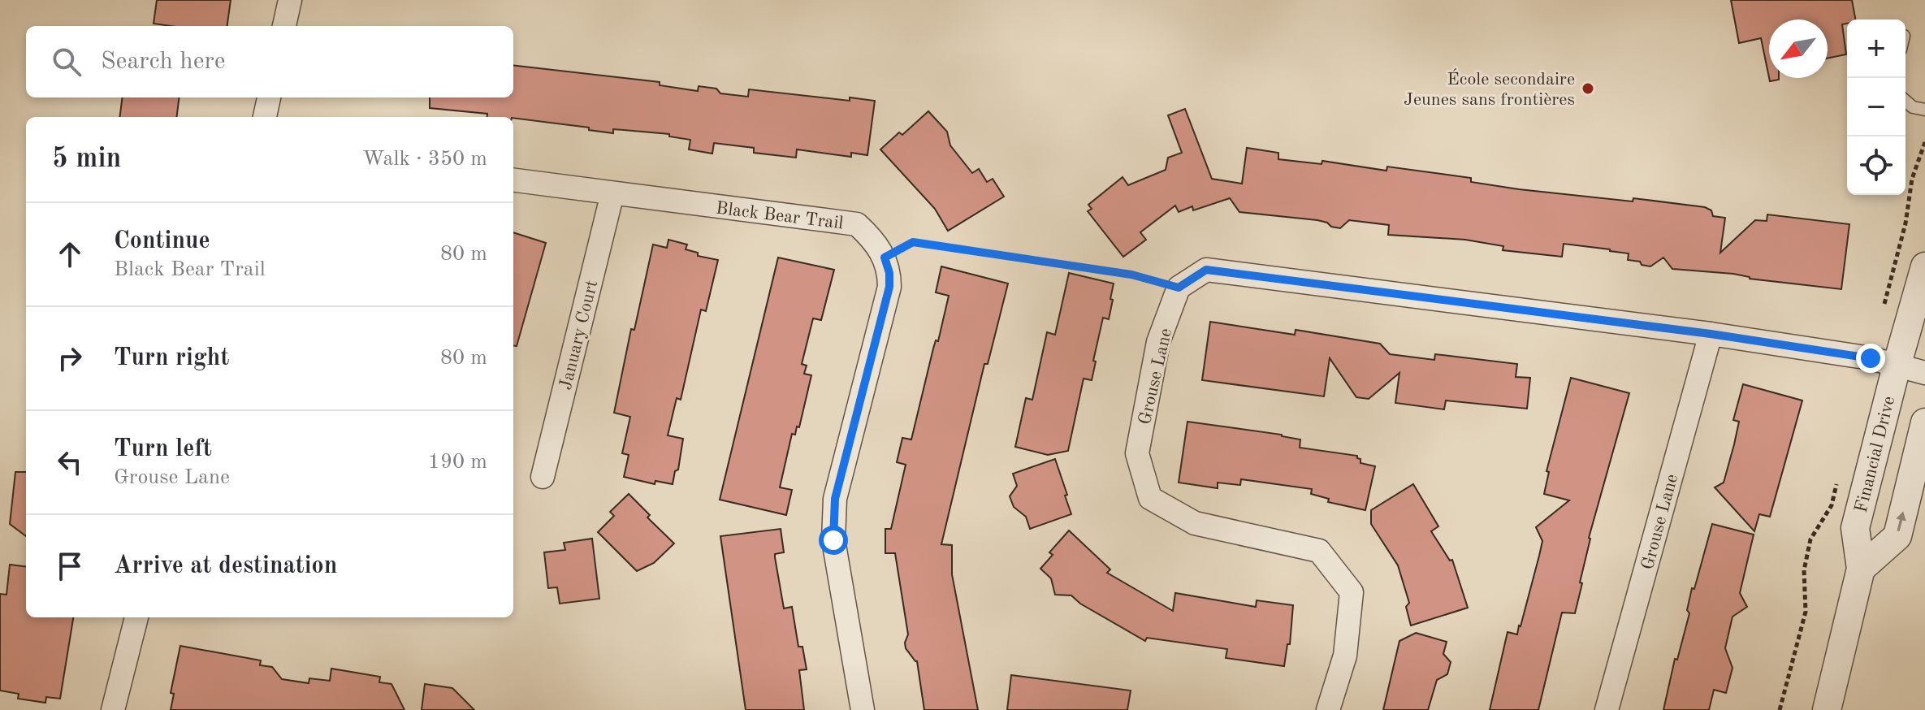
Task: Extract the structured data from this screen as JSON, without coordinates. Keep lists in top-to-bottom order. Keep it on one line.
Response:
{"streets":{"street":["Black Bear Trail","January Court","Grouse Lane","Financial Drive"]},"crossings":[["Black Bear Trail","January Court"]],"places":["École secondaire Jeunes sans frontières"],"north":"bottom left","page":{"map_buttons":["+","−"],"search":"Search here","heading":["5 min","Walk · 350 m"],"list":[["Continue","Black Bear Trail","80 m"],["Turn right","80 m"],["Turn left","Grouse Lane","190 m"],"Arrive at destination"]}}
